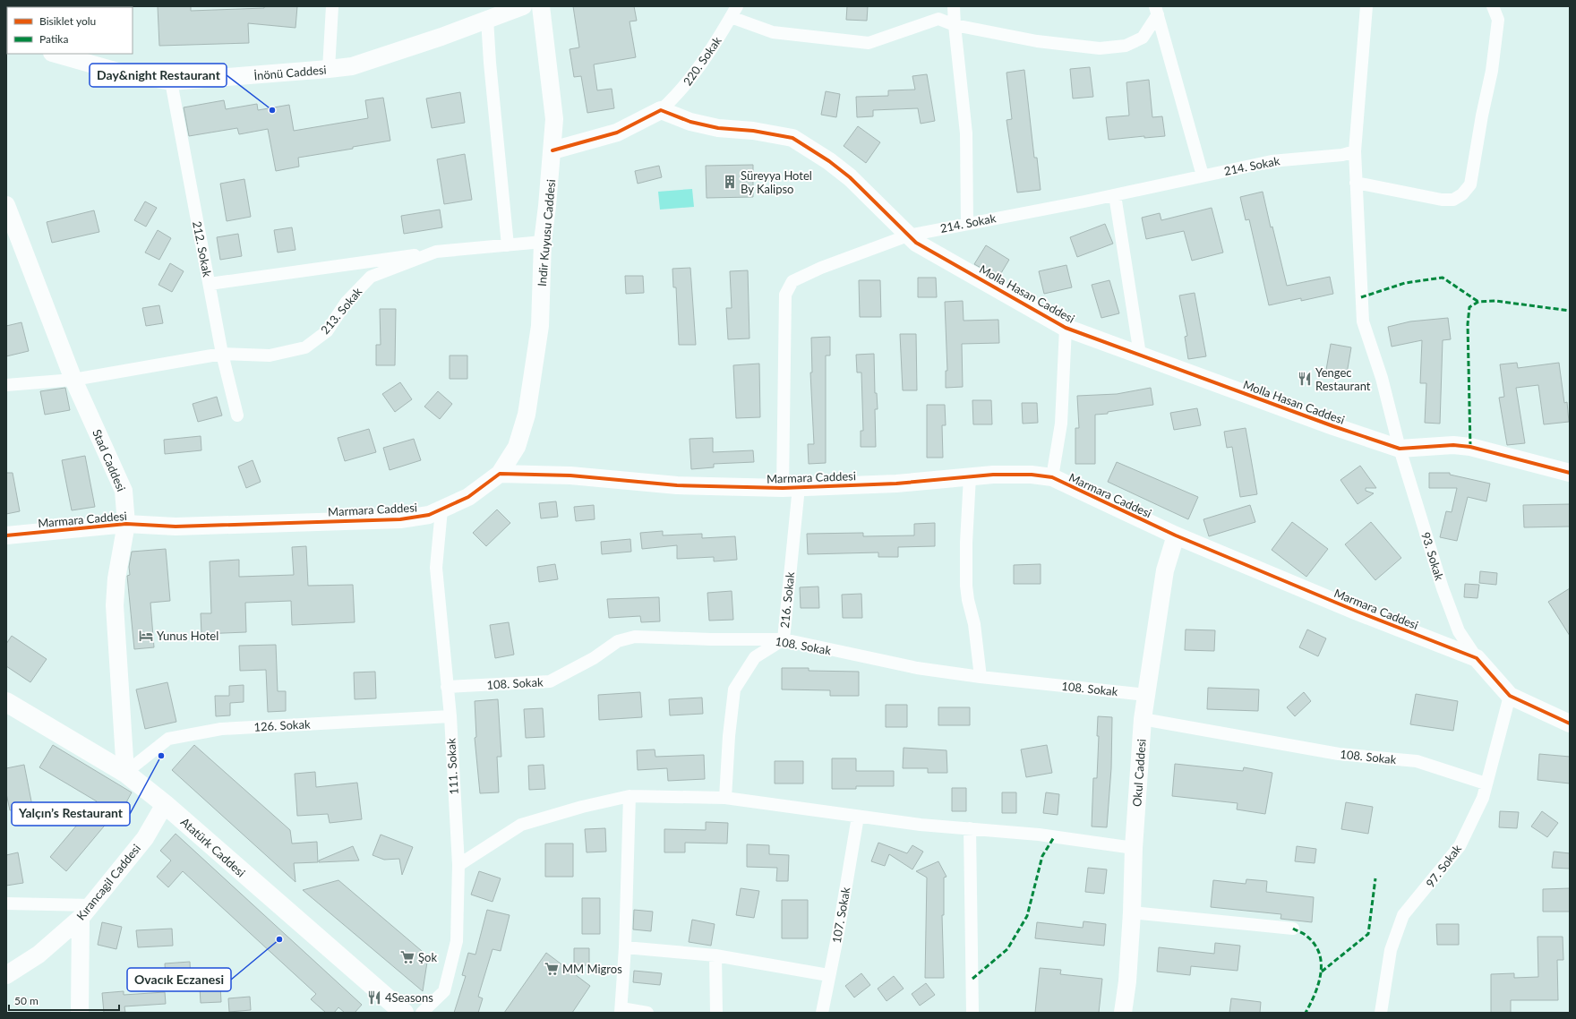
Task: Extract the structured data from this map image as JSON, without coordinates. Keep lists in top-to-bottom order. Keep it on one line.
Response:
{"streets":{"main road":["Atatürk Caddesi"],"street":["220. Sokak","İnönü Caddesi","214. Sokak","Indir Kuyusu Caddesi","212. Sokak","Molla Hasan Caddesi","213. Sokak","Stad Caddesi","Marmara Caddesi","93. Sokak","216. Sokak","108. Sokak","126. Sokak","111. Sokak","Okul Caddesi","97. Sokak","Kırancagil Caddesi","107. Sokak"]},"crossings":[["220. Sokak","Molla Hasan Caddesi"],["İnönü Caddesi","212. Sokak"],["214. Sokak","Molla Hasan Caddesi"],["214. Sokak","Marmara Caddesi"],["214. Sokak","93. Sokak"],["214. Sokak","216. Sokak"],["Indir Kuyusu Caddesi","213. Sokak"],["Indir Kuyusu Caddesi","Marmara Caddesi"],["212. Sokak","213. Sokak"],["Molla Hasan Caddesi","93. Sokak"],["213. Sokak","Stad Caddesi"],["Stad Caddesi","Marmara Caddesi"],["Stad Caddesi","126. Sokak"],["Stad Caddesi","Atatürk Caddesi"],["Marmara Caddesi","93. Sokak"],["Marmara Caddesi","216. Sokak"],["Marmara Caddesi","111. Sokak"],["Marmara Caddesi","Okul Caddesi"],["Marmara Caddesi","97. Sokak"],["216. Sokak","108. Sokak"],["108. Sokak","111. Sokak"],["108. Sokak","Okul Caddesi"],["108. Sokak","97. Sokak"],["126. Sokak","111. Sokak"],["126. Sokak","Atatürk Caddesi"],["Atatürk Caddesi","Kırancagil Caddesi"]],"places":{"other":["Day&night Restaurant","Yalçın’s Restaurant","Ovacık Eczanesi"],"building":["Süreyya Hotel By Kalipso"],"restaurant":["Yengec Restaurant","4Seasons"],"hotel":["Yunus Hotel"],"supermarket":["Şok","MM Migros"]},"legend":["Bisiklet yolu","Patika"],"scale_bar":"50 m"}
